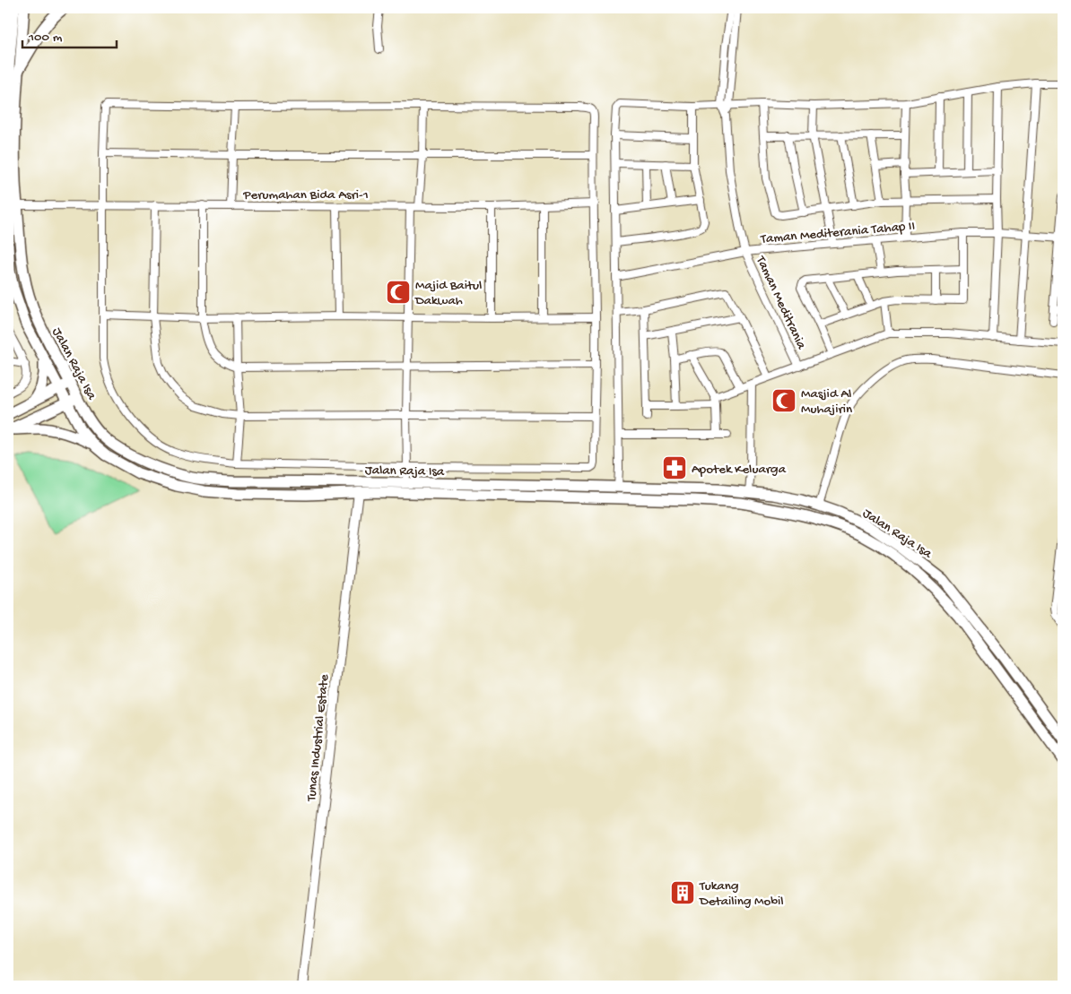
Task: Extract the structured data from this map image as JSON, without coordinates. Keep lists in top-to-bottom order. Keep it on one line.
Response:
{"streets":{"main road":["Jalan Raja Isa"],"street":["Perumahan Bida Asri-1","Taman Mediterania Tahap II","Taman Meditrania","Tunas Industrial Estate"]},"crossings":[["Perumahan Bida Asri-1","Jalan Raja Isa"],["Taman Mediterania Tahap II","Taman Meditrania"],["Jalan Raja Isa","Tunas Industrial Estate"]],"places":{"mosque":["Majid Baitul Dakwah","Masjid Al Muhajirin"],"pharmacy":["Apotek Keluarga"],"building":["Tukang Detailing Mobil"]},"scale_bar":"100 m"}
